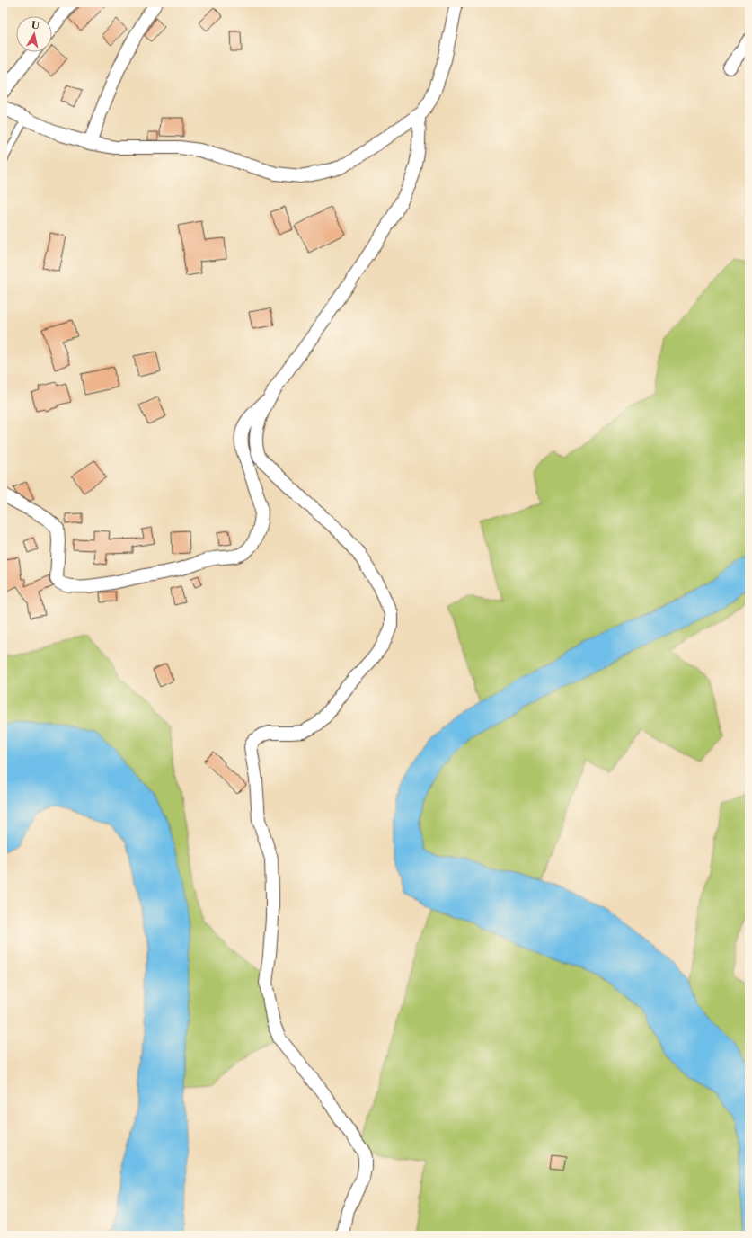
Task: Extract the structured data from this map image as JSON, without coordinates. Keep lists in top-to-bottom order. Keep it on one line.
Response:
{"north":"top"}
